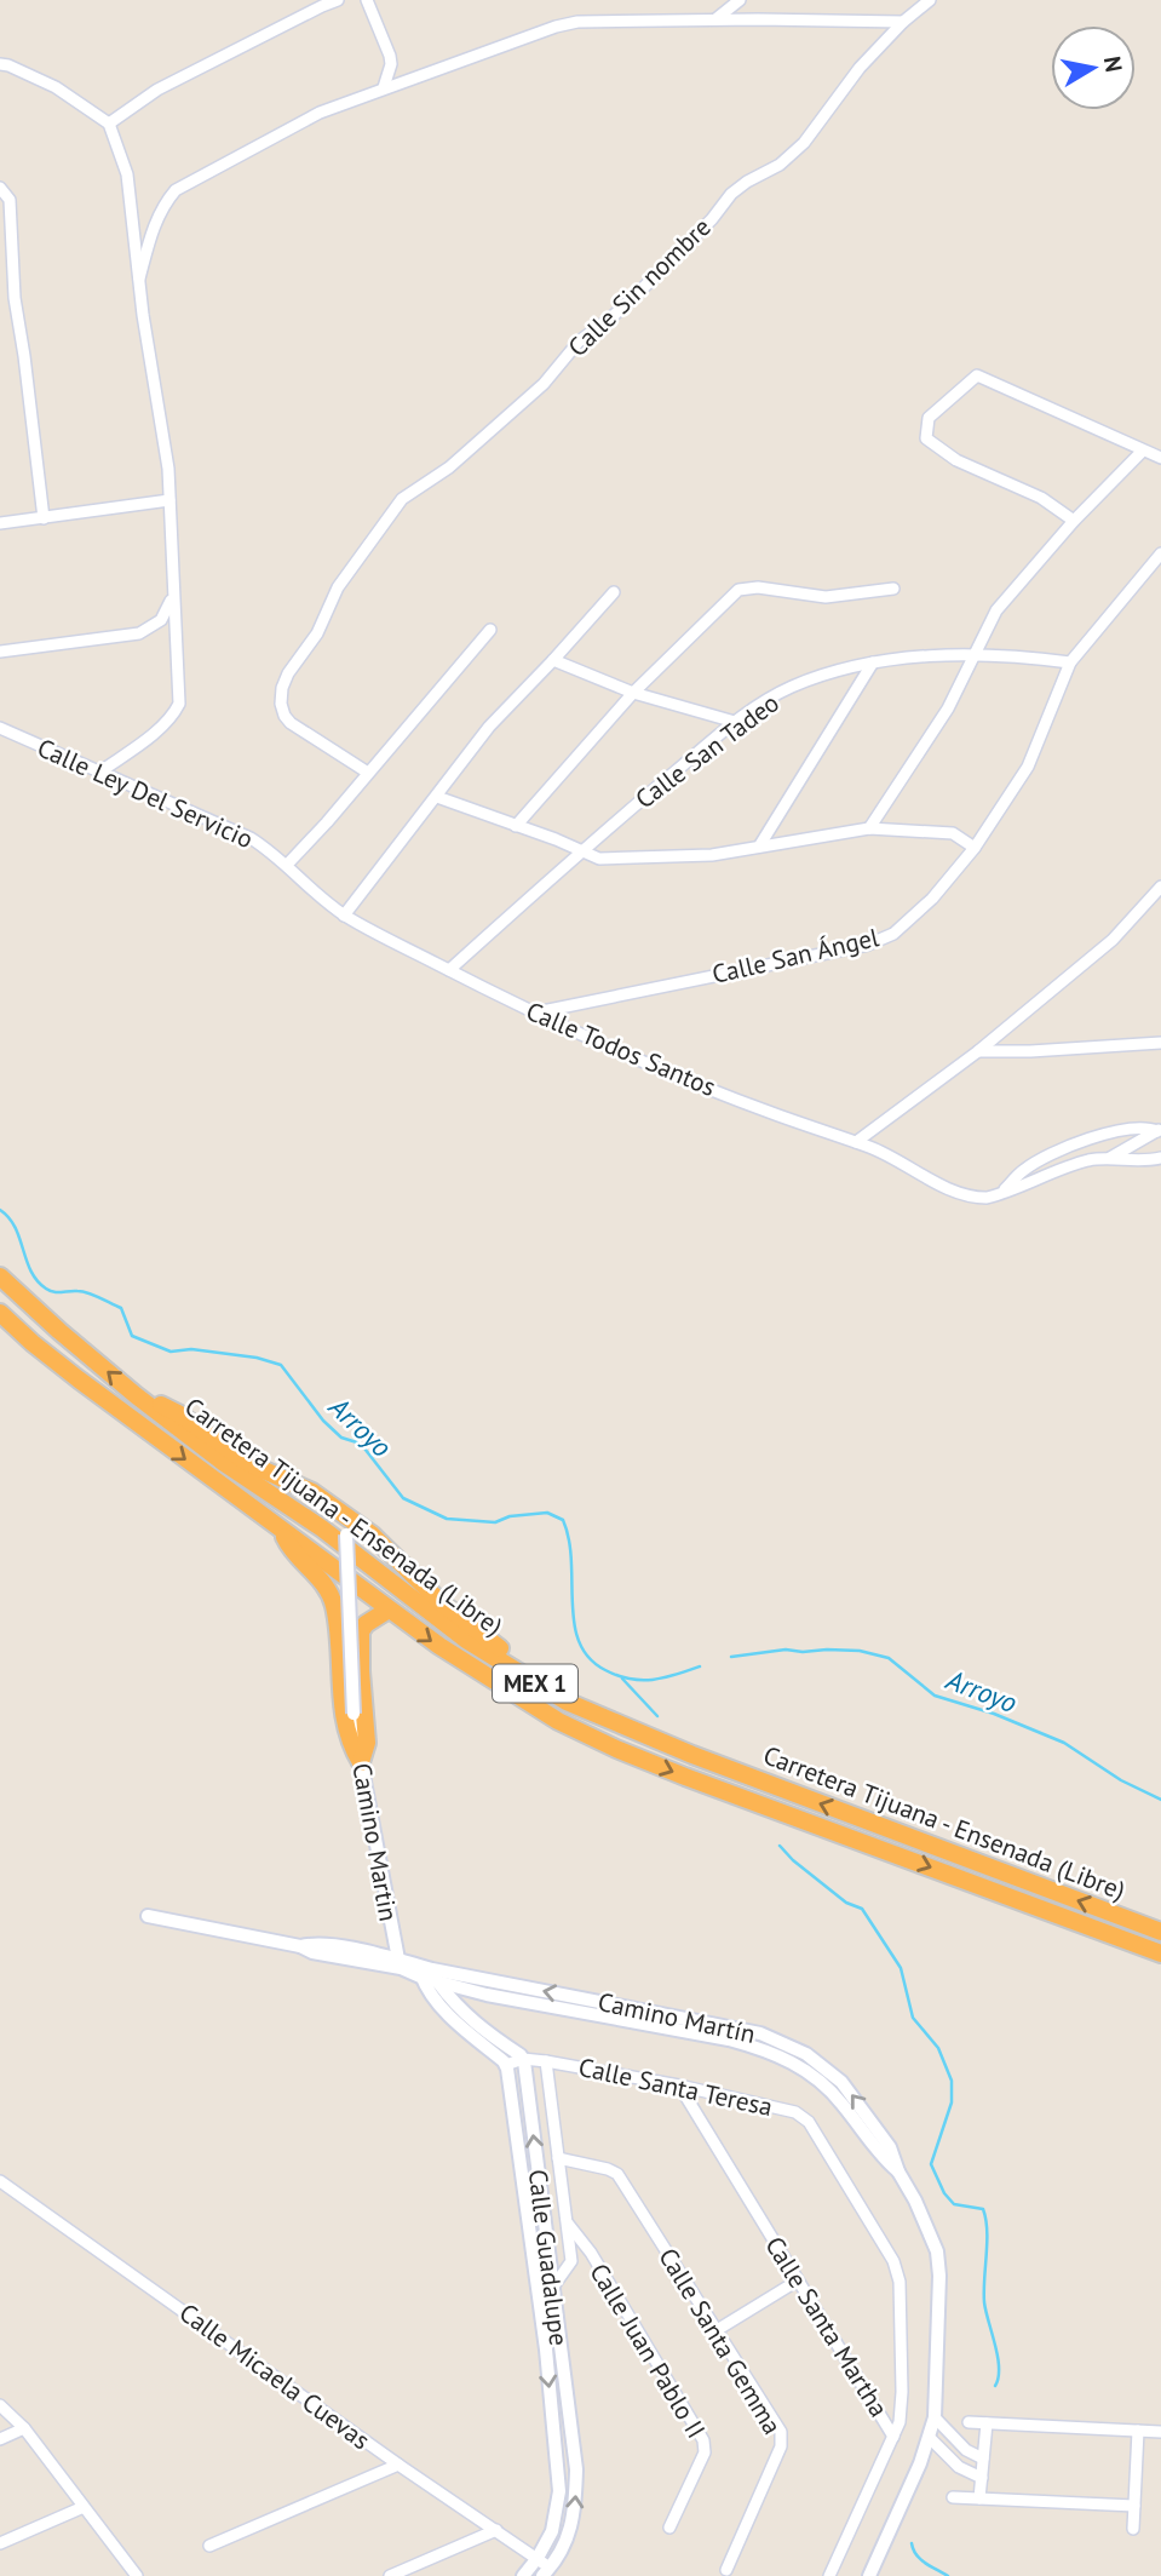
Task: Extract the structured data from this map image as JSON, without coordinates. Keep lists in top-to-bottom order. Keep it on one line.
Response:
{"streets":{"highway":["Carretera Tijuana - Ensenada (Libre)","MEX 1"],"street":["Calle Sin nombre","Calle San Tadeo","Calle Ley Del Servicio","Calle San Ángel","Calle Todos Santos","Camino Martin","Camino Martín","Calle Santa Teresa","Calle Guadalupe","Calle Santa Martha","Calle Santa Gemma","Calle Juan Pablo II","Calle Micaela Cuevas"]},"crossings":[["Calle San Tadeo","Calle San Ángel"],["Calle San Tadeo","Calle Todos Santos"],["Calle Ley Del Servicio","Calle Todos Santos"],["Calle San Ángel","Calle Todos Santos"],["Camino Martin","Camino Martín"],["Calle Santa Teresa","Calle Guadalupe"],["Calle Santa Teresa","Calle Santa Martha"],["Calle Santa Teresa","Calle Juan Pablo II"],["Calle Guadalupe","Calle Juan Pablo II"],["Calle Guadalupe","Calle Micaela Cuevas"],["Calle Santa Gemma","Calle Juan Pablo II"]],"water":["Arroyo"],"north":"right"}
